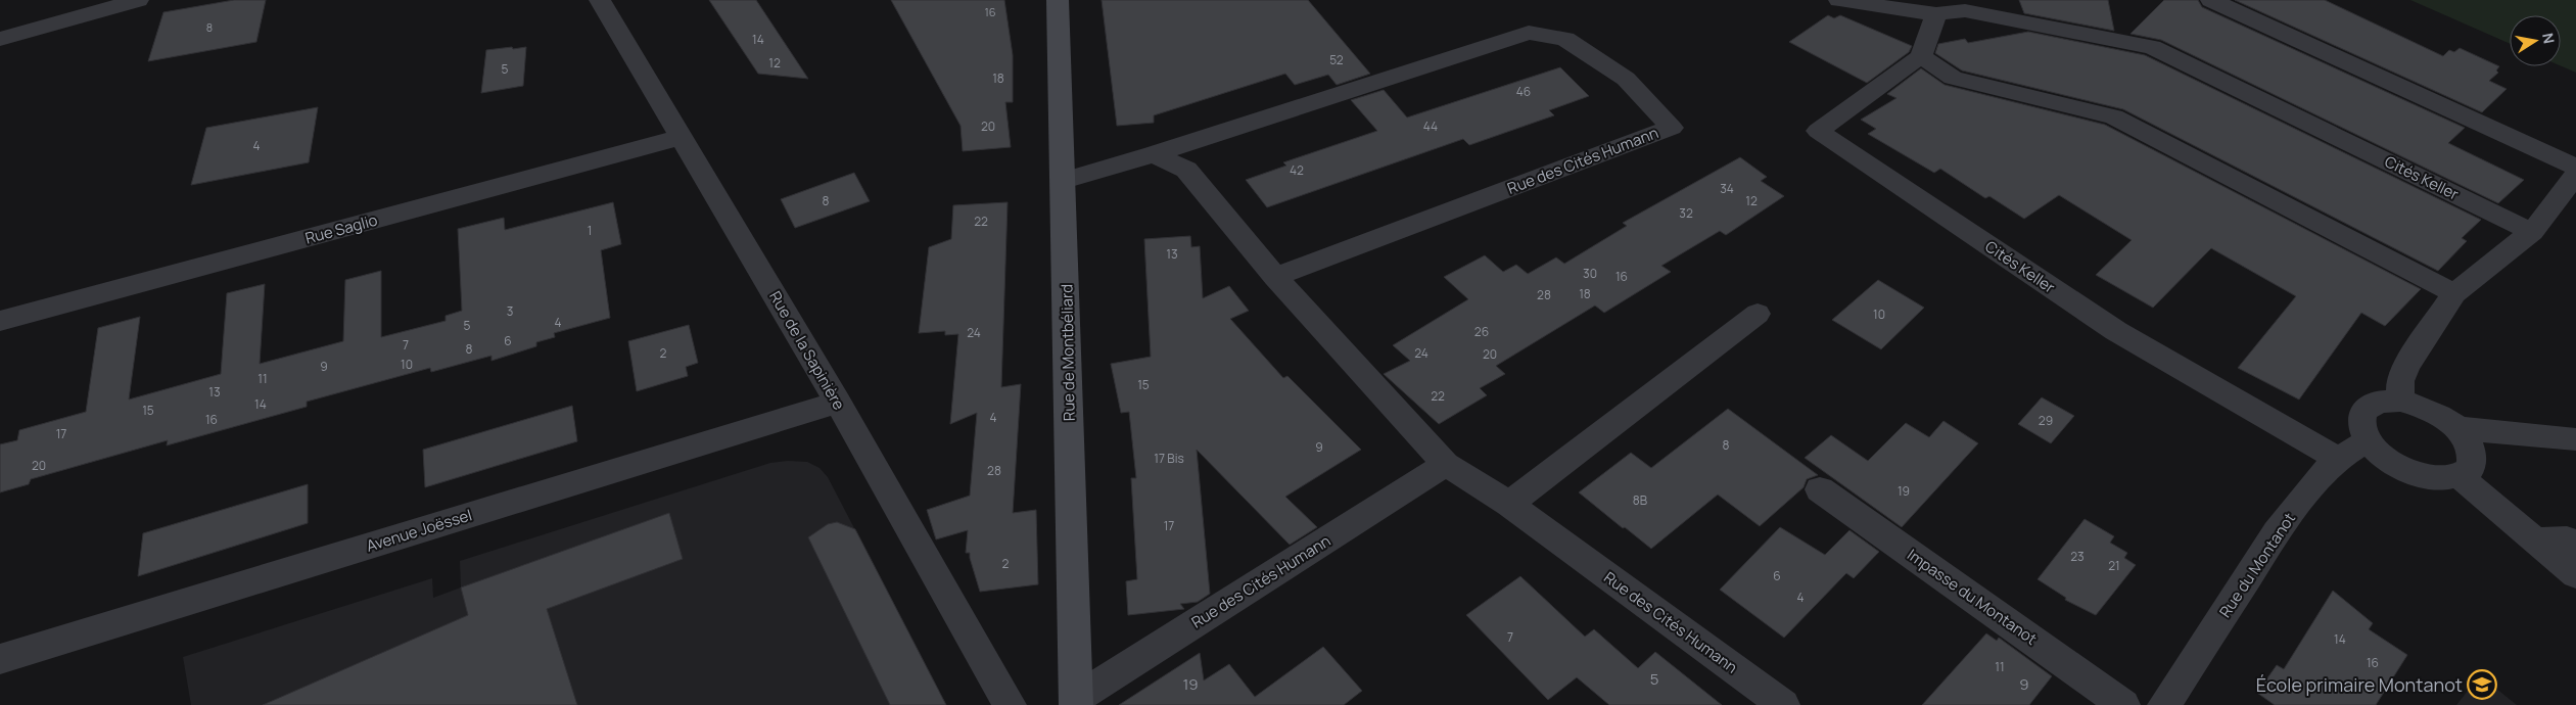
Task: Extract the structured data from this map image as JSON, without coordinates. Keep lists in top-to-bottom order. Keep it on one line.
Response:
{"streets":{"street":["Rue des Cités Humann","Cités Keller","Rue Saglio","Rue de la Sapinière","Rue de Montbéliard","Avenue Joëssel","Rue du Montanot","Impasse du Montanot"]},"crossings":[["Rue des Cités Humann","Rue de Montbéliard"],["Cités Keller","Rue du Montanot"],["Rue Saglio","Rue de la Sapinière"],["Rue de la Sapinière","Avenue Joëssel"]],"places":{"school or university":["École primaire Montanot"]},"house_numbers":["16","8","14","52","12","5","18","46","20","44","4","42","34","8","12","32","22","1","13","30","16","18","28","3","10","4","5","26","24","6","7","8","2","24","20","10","9","11","15","13","22","14","15","4","16","29","17","8","9","17 Bis","20","28","19","8B","17","23","2","21","6","4","7","14","16","11","5","19","9"],"north":"right"}
